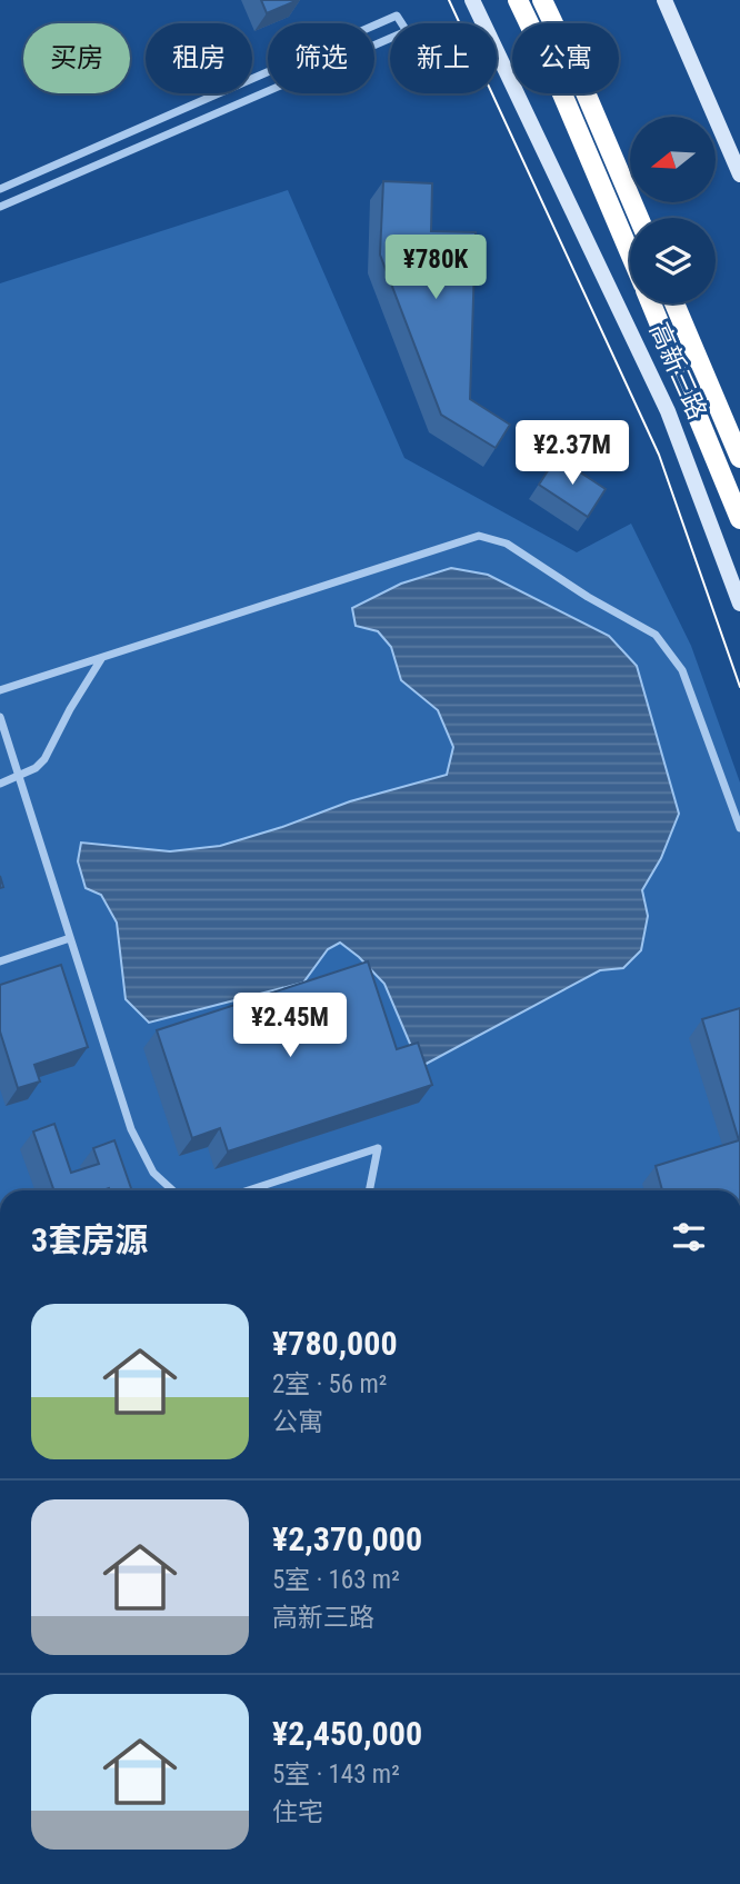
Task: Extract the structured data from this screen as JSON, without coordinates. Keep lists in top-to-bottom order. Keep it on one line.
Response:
{"streets":{"highway":["高新三路"]},"north":"left","page":{"chip":["买房","租房","筛选","新上","公寓"],"price":["¥780K","¥2.37M","¥2.45M"],"heading":"3套房源","list":[{"name":"¥780,000","note":"2室 · 56 m² · 公寓"},{"name":"¥2,370,000","note":"5室 · 163 m² · 高新三路"},{"name":"¥2,450,000","note":"5室 · 143 m² · 住宅"}]}}
